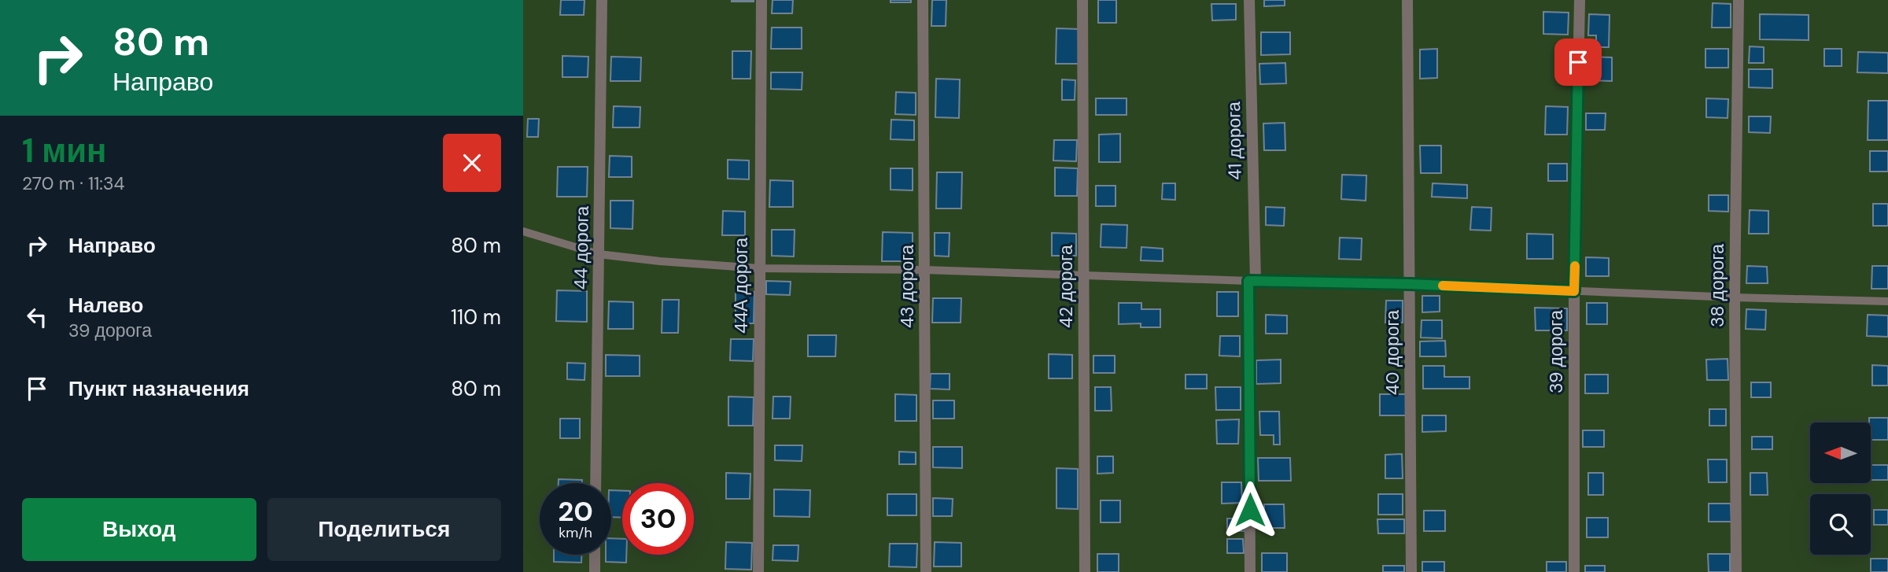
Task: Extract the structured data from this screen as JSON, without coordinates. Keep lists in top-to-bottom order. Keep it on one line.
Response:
{"streets":{"street":["41 дорога","44 дорога","44А дорога","38 дорога","43 дорога","42 дорога","39 дорога","40 дорога"]},"north":"left","page":{"turn":["80 m","Направо"],"heading":["1 мин","270 m · 11:34"],"list":[{"name":"Направо","value":"80 m"},{"name":"Налево","note":"39 дорога","value":"110 m"},{"name":"Пункт назначения","value":"80 m"}],"speed":"20 km/h","limit":"30","buttons":["Выход","Поделиться"]}}
